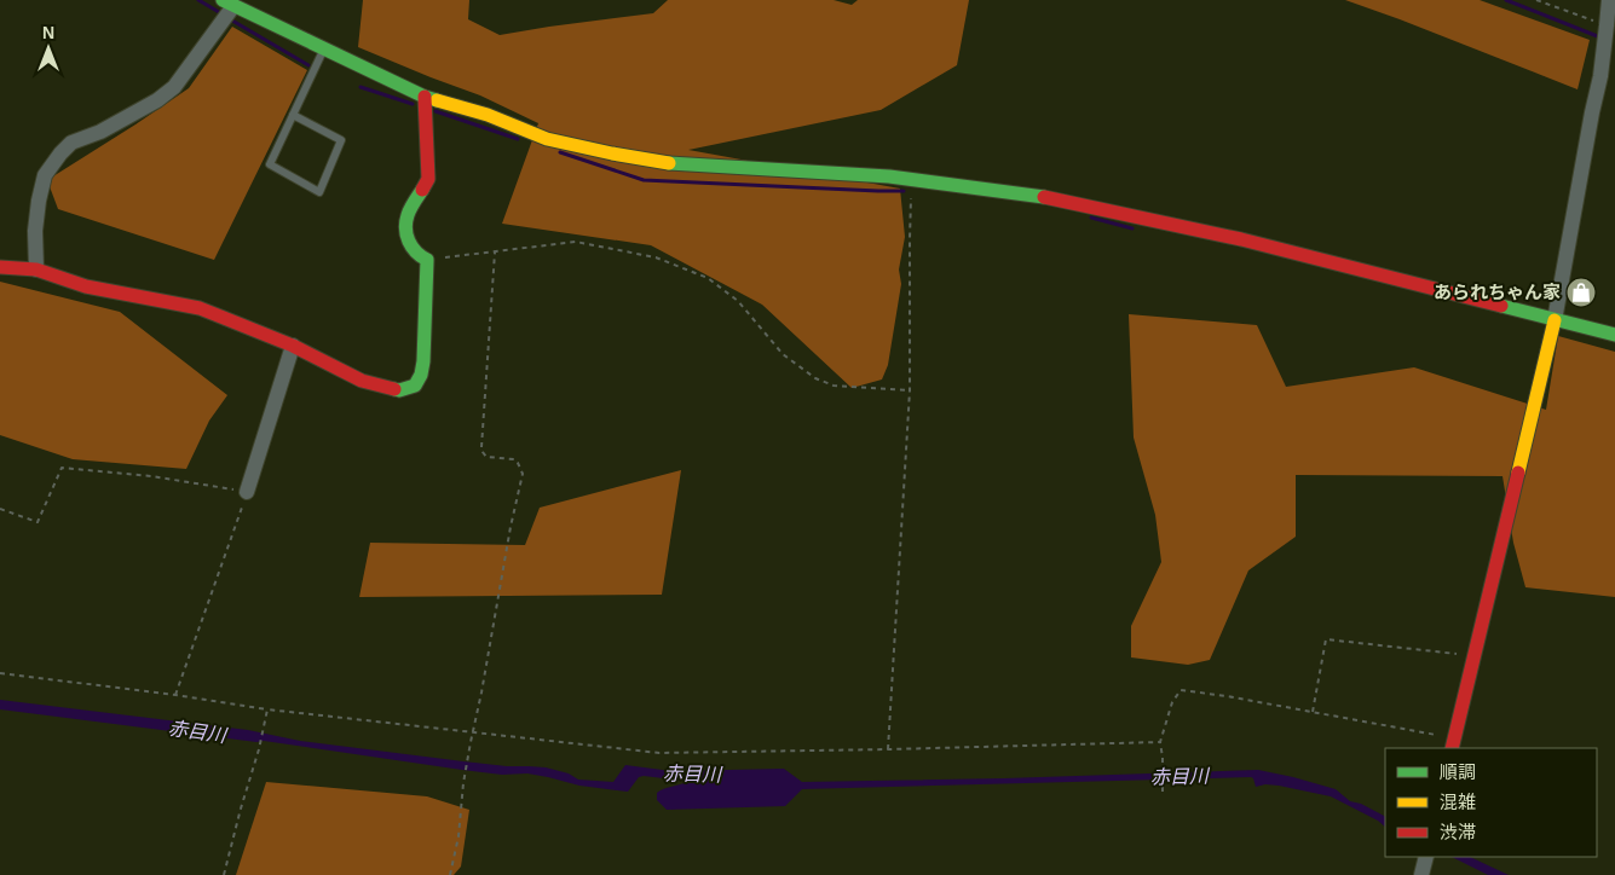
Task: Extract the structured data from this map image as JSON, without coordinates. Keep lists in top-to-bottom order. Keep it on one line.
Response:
{"water":["赤目川"],"places":{"shop":["あられちゃん家"]},"legend":["順調","混雑","渋滞"],"north":"top"}
